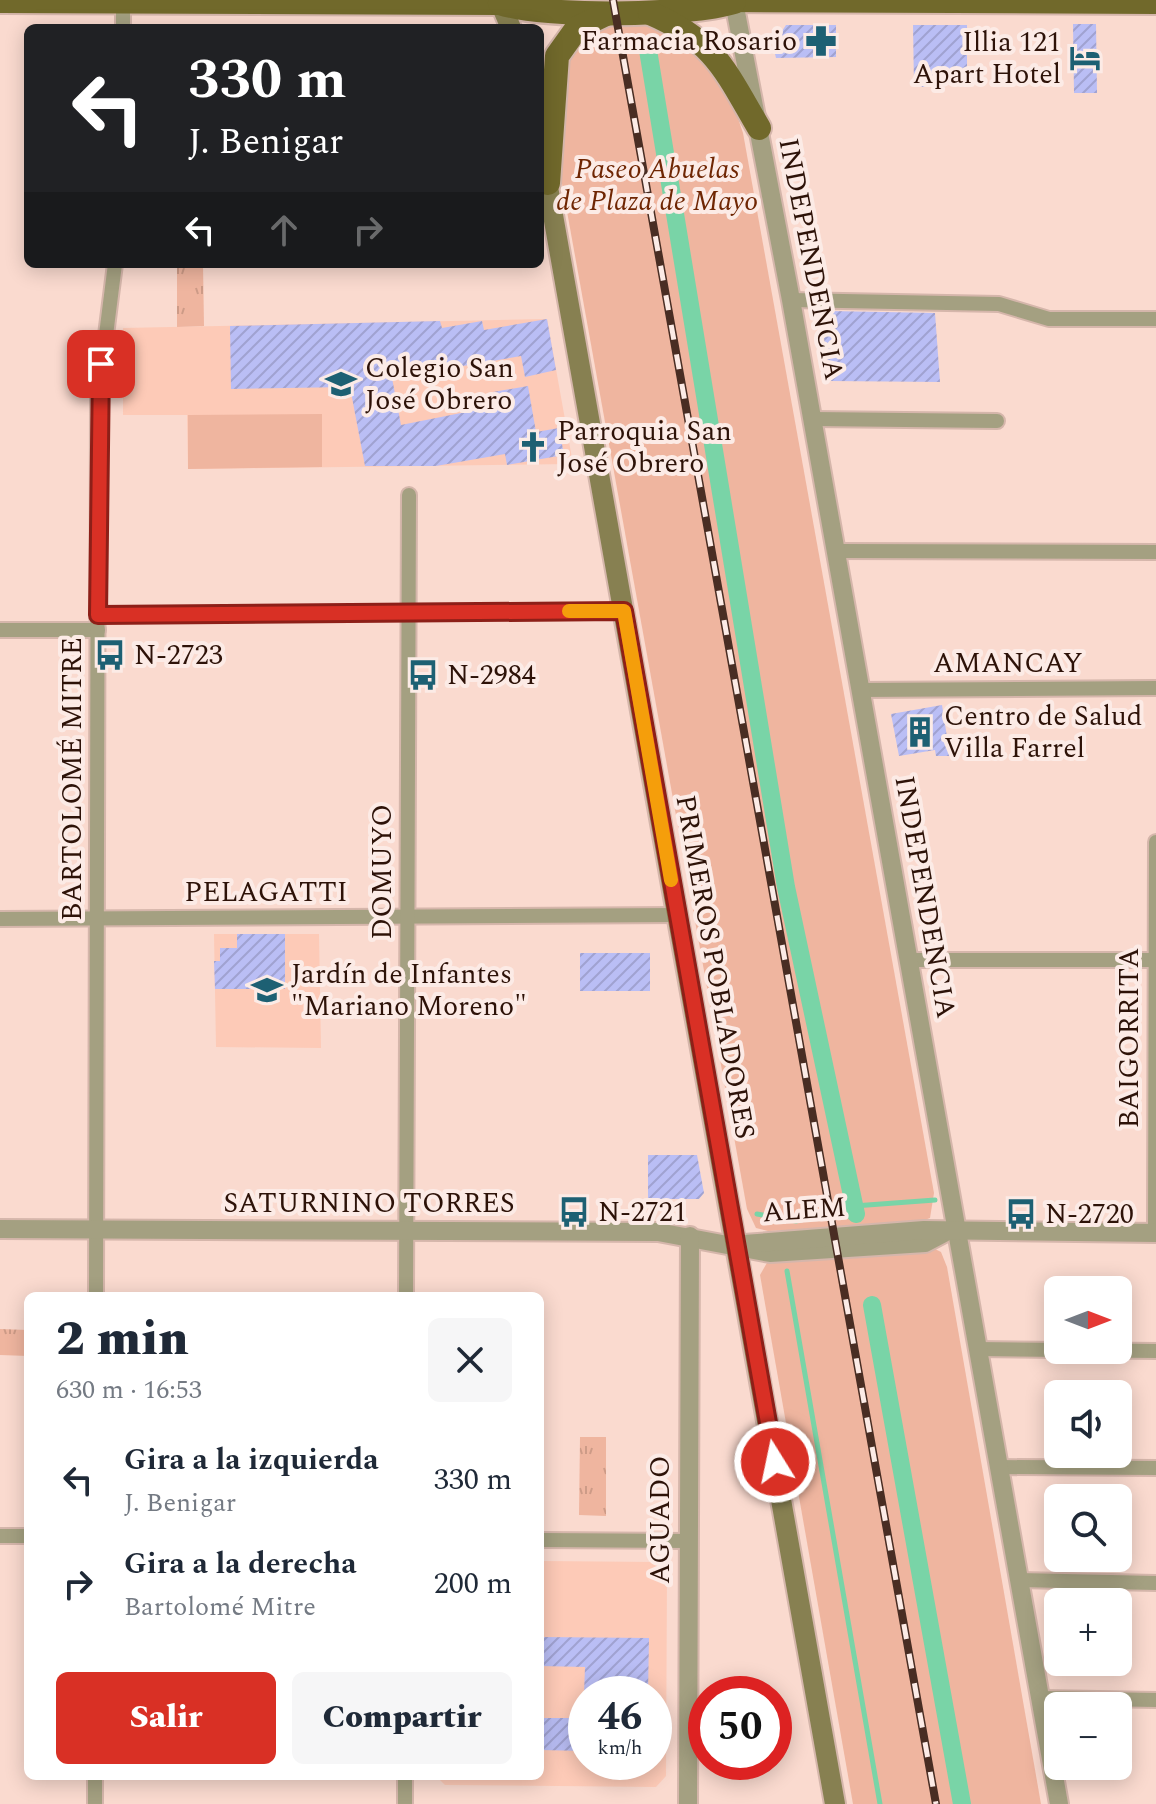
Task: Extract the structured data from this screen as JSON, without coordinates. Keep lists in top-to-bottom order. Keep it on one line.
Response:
{"streets":{"main road":["PRIMEROS POBLADORES"],"street":["INDEPENDENCIA","AMANCAY","BARTOLOMÉ MITRE","DOMUYO","PELAGATTI","BAIGORRITA","SATURNINO TORRES","ALEM","AGUADO"]},"crossings":[["INDEPENDENCIA","AMANCAY"],["INDEPENDENCIA","ALEM"],["BARTOLOMÉ MITRE","PELAGATTI"],["BARTOLOMÉ MITRE","SATURNINO TORRES"],["DOMUYO","PELAGATTI"],["DOMUYO","SATURNINO TORRES"],["PELAGATTI","PRIMEROS POBLADORES"],["PRIMEROS POBLADORES","SATURNINO TORRES"],["PRIMEROS POBLADORES","ALEM"],["BAIGORRITA","ALEM"],["SATURNINO TORRES","ALEM"],["SATURNINO TORRES","AGUADO"]],"parks":["Paseo Abuelas de Plaza de Mayo"],"places":{"pharmacy":["Farmacia Rosario"],"hotel":["Illia 121 Apart Hotel"],"school or university":["Colegio San José Obrero","Jardín de Infantes \"Mariano Moreno\""],"church":["Parroquia San José Obrero"],"bus stop":["N-2723","N-2984","N-2721","N-2720"],"building":["Centro de Salud Villa Farrel"]},"north":"right","page":{"turn":["330 m","J. Benigar"],"map_buttons":["+","−"],"heading":["2 min","630 m · 16:53"],"list":[{"name":"Gira a la izquierda","note":"J. Benigar","value":"330 m"},{"name":"Gira a la derecha","note":"Bartolomé Mitre","value":"200 m"}],"buttons":["Salir","Compartir"],"speed":"46 km/h","limit":"50"}}
